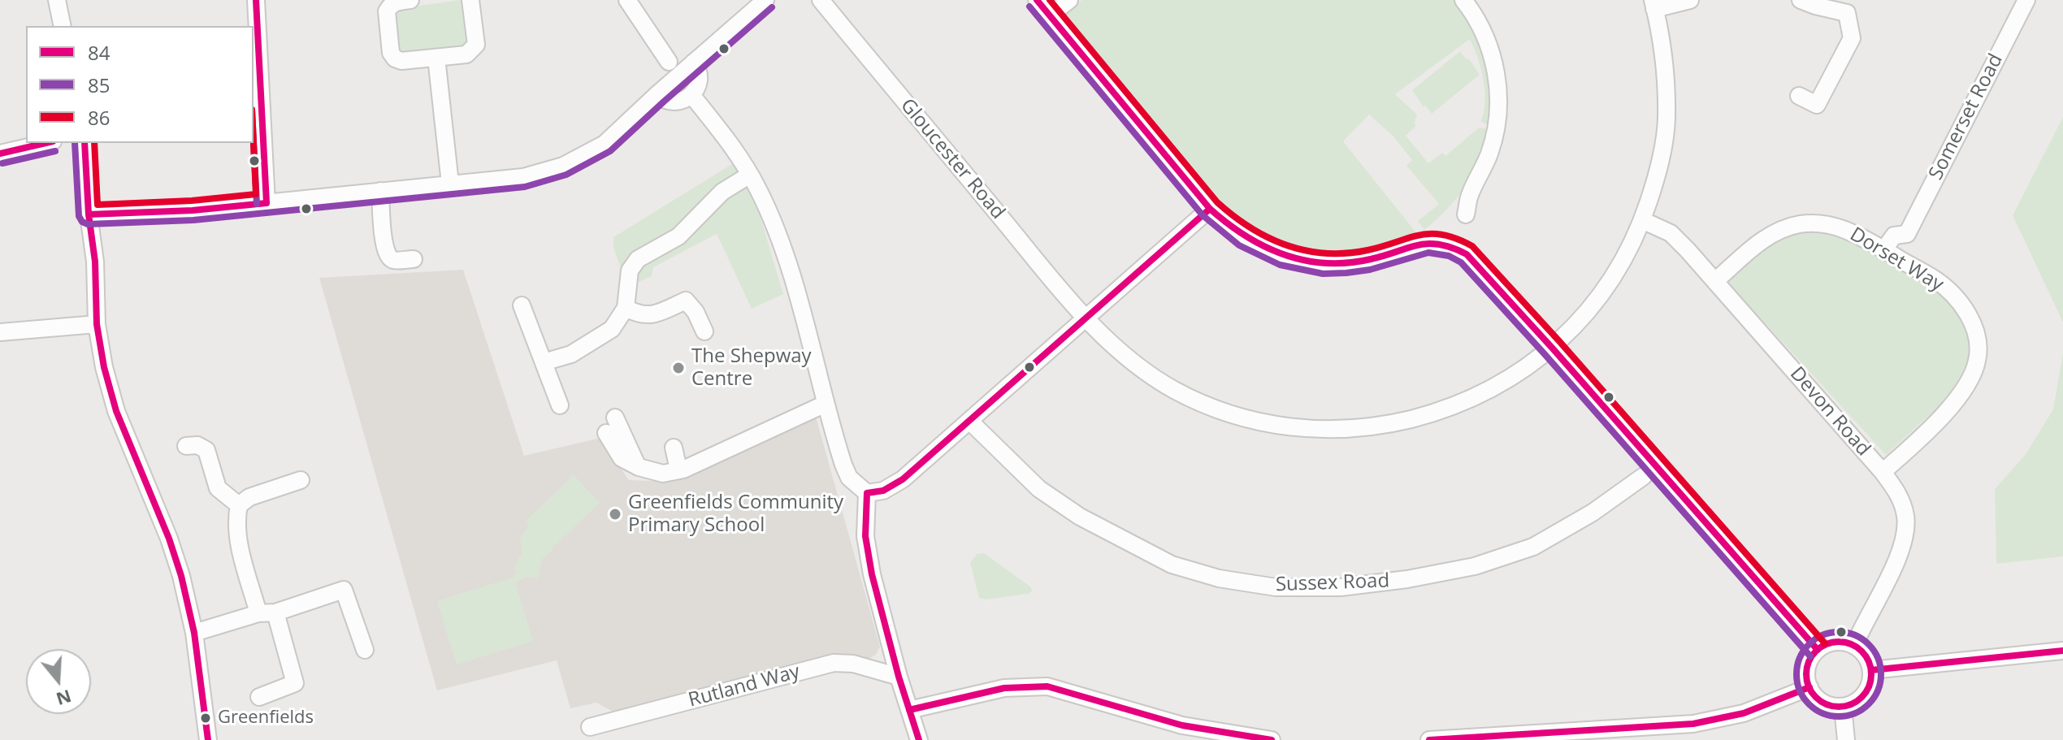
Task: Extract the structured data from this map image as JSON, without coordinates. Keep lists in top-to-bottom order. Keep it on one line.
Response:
{"streets":{"street":["Somerset Road","Gloucester Road","Dorset Way","Devon Road","Sussex Road","Rutland Way"]},"crossings":[["Somerset Road","Dorset Way"],["Gloucester Road","Devon Road"],["Dorset Way","Devon Road"]],"places":["The Shepway Centre","Greenfields Community Primary School","Greenfields"],"lines":["transit line 84","transit line 86","transit line 85"],"legend":["84","85","86"],"north":"bottom"}
